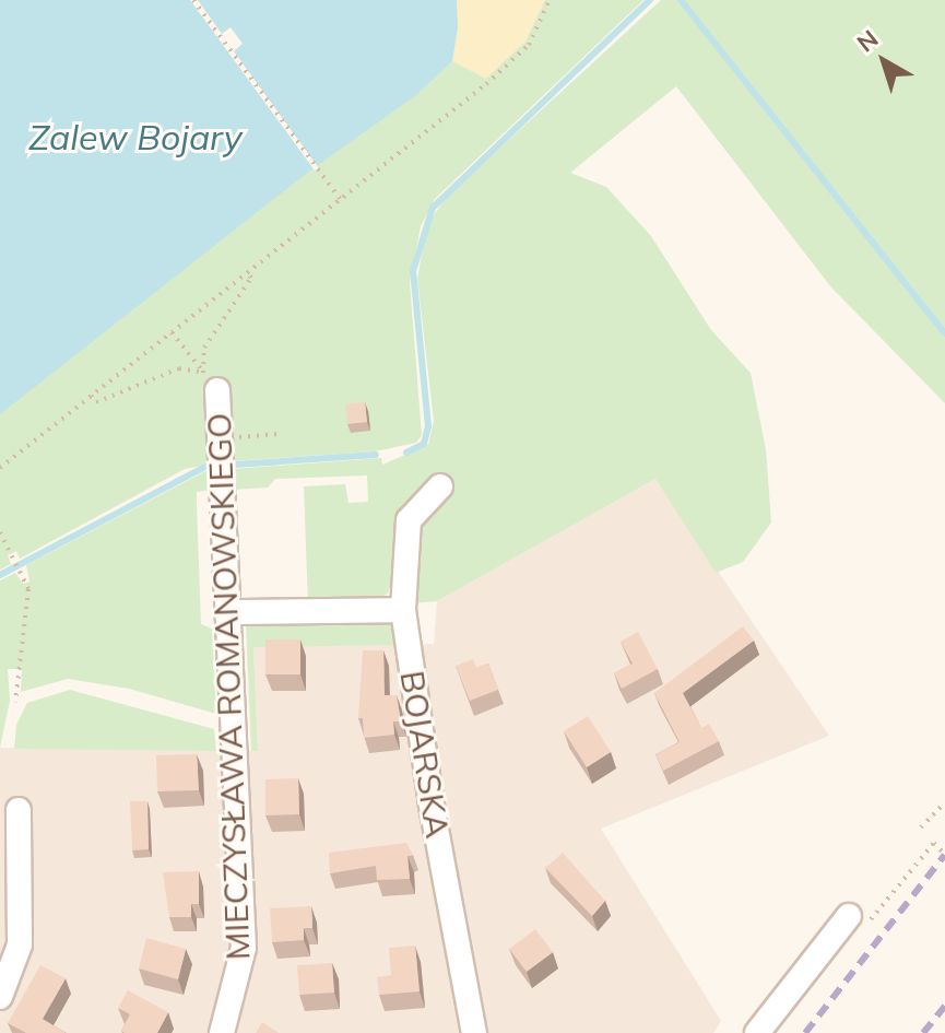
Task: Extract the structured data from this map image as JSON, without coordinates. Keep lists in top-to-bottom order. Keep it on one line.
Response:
{"streets":{"street":["MIECZYSŁAWA ROMANOWSKIEGO","BOJARSKA"]},"water":["Zalew Bojary"],"north":"top left"}
